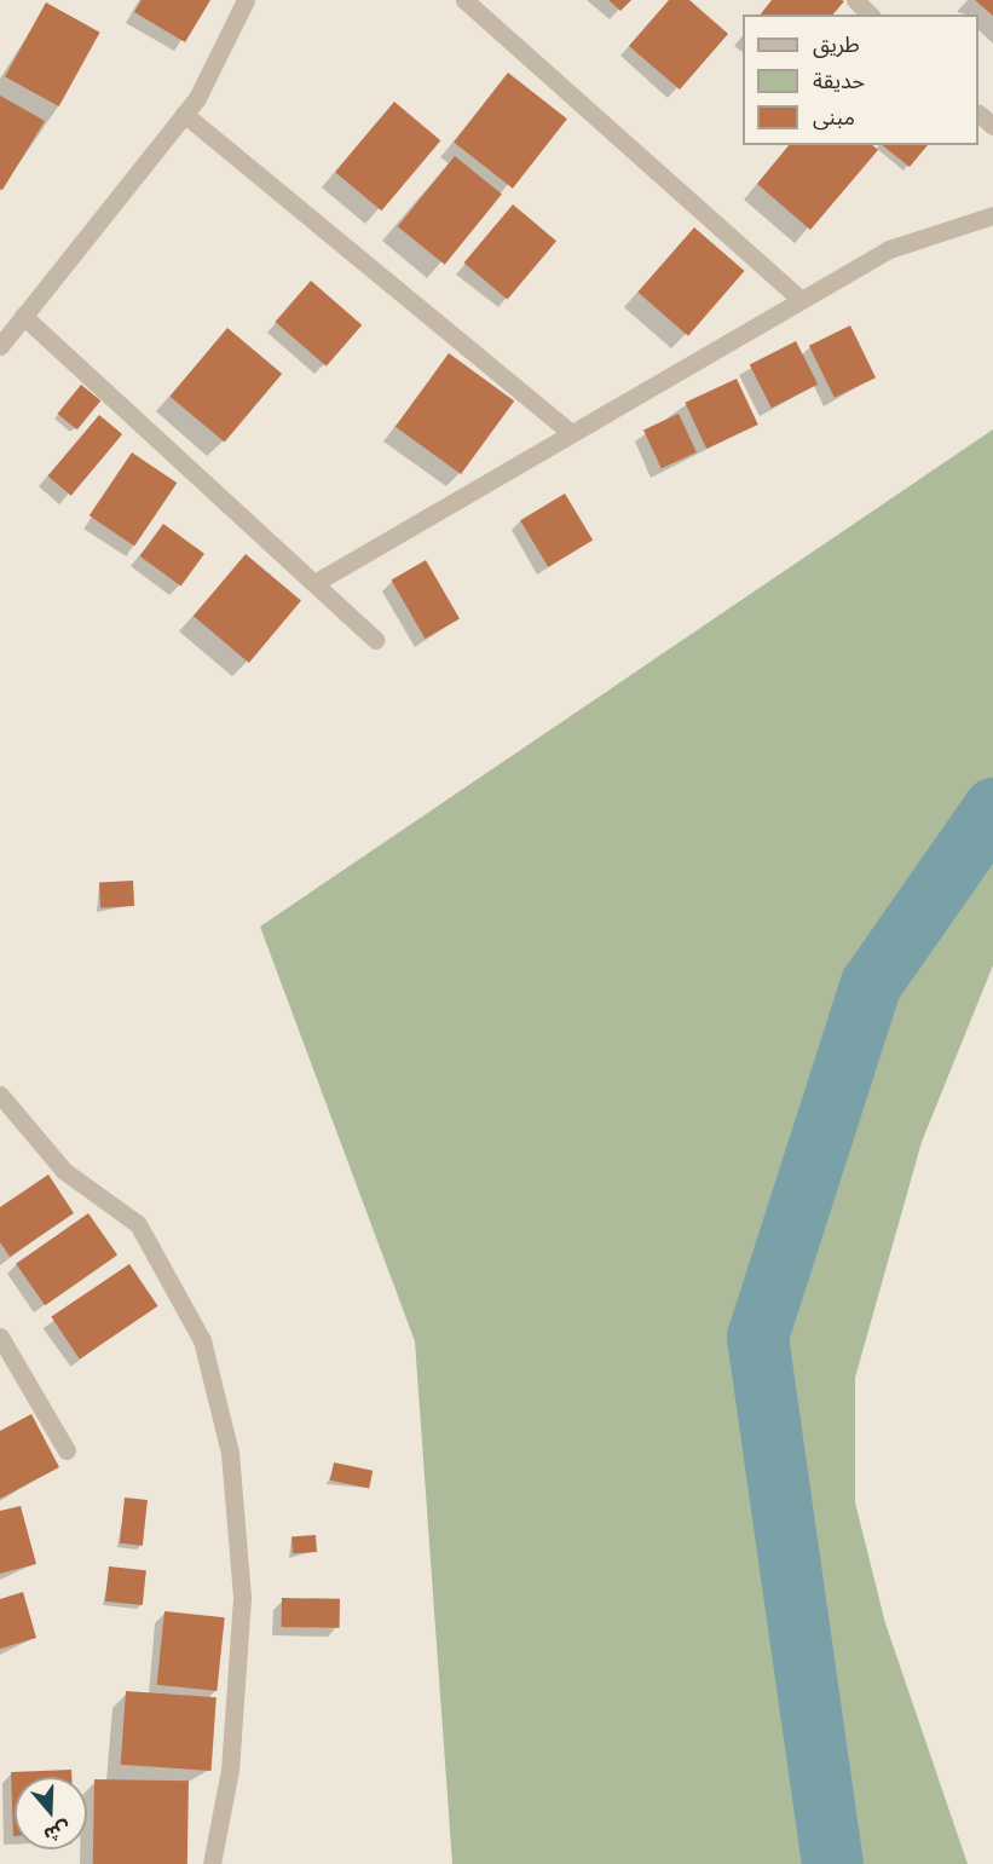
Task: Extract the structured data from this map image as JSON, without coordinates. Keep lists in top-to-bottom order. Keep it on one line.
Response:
{"legend":["طريق","حديقة","مبنى"],"north":"bottom"}
